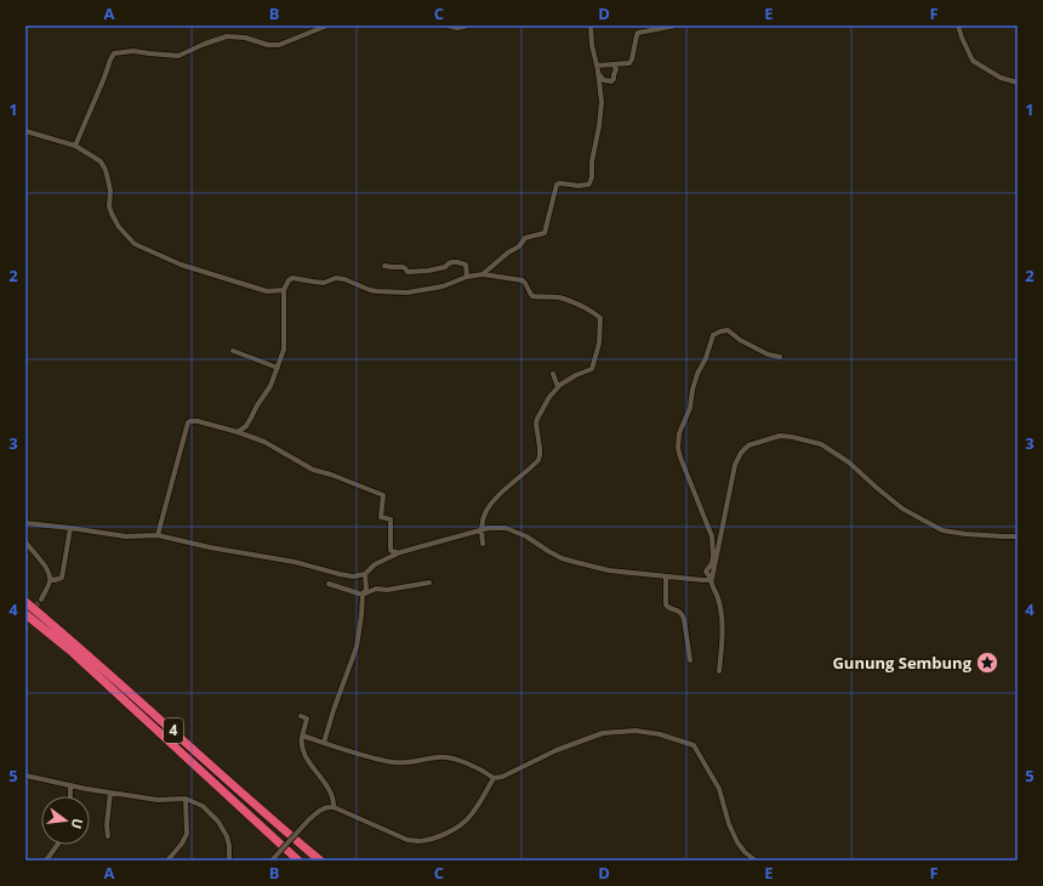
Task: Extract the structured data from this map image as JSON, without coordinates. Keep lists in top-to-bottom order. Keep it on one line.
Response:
{"streets":{"highway":["4"]},"places":{"place":["Gunung Sembung"]},"north":"right","grid":{"columns":["A","B","C","D","E","F"],"rows":["1","2","3","4","5"]}}
